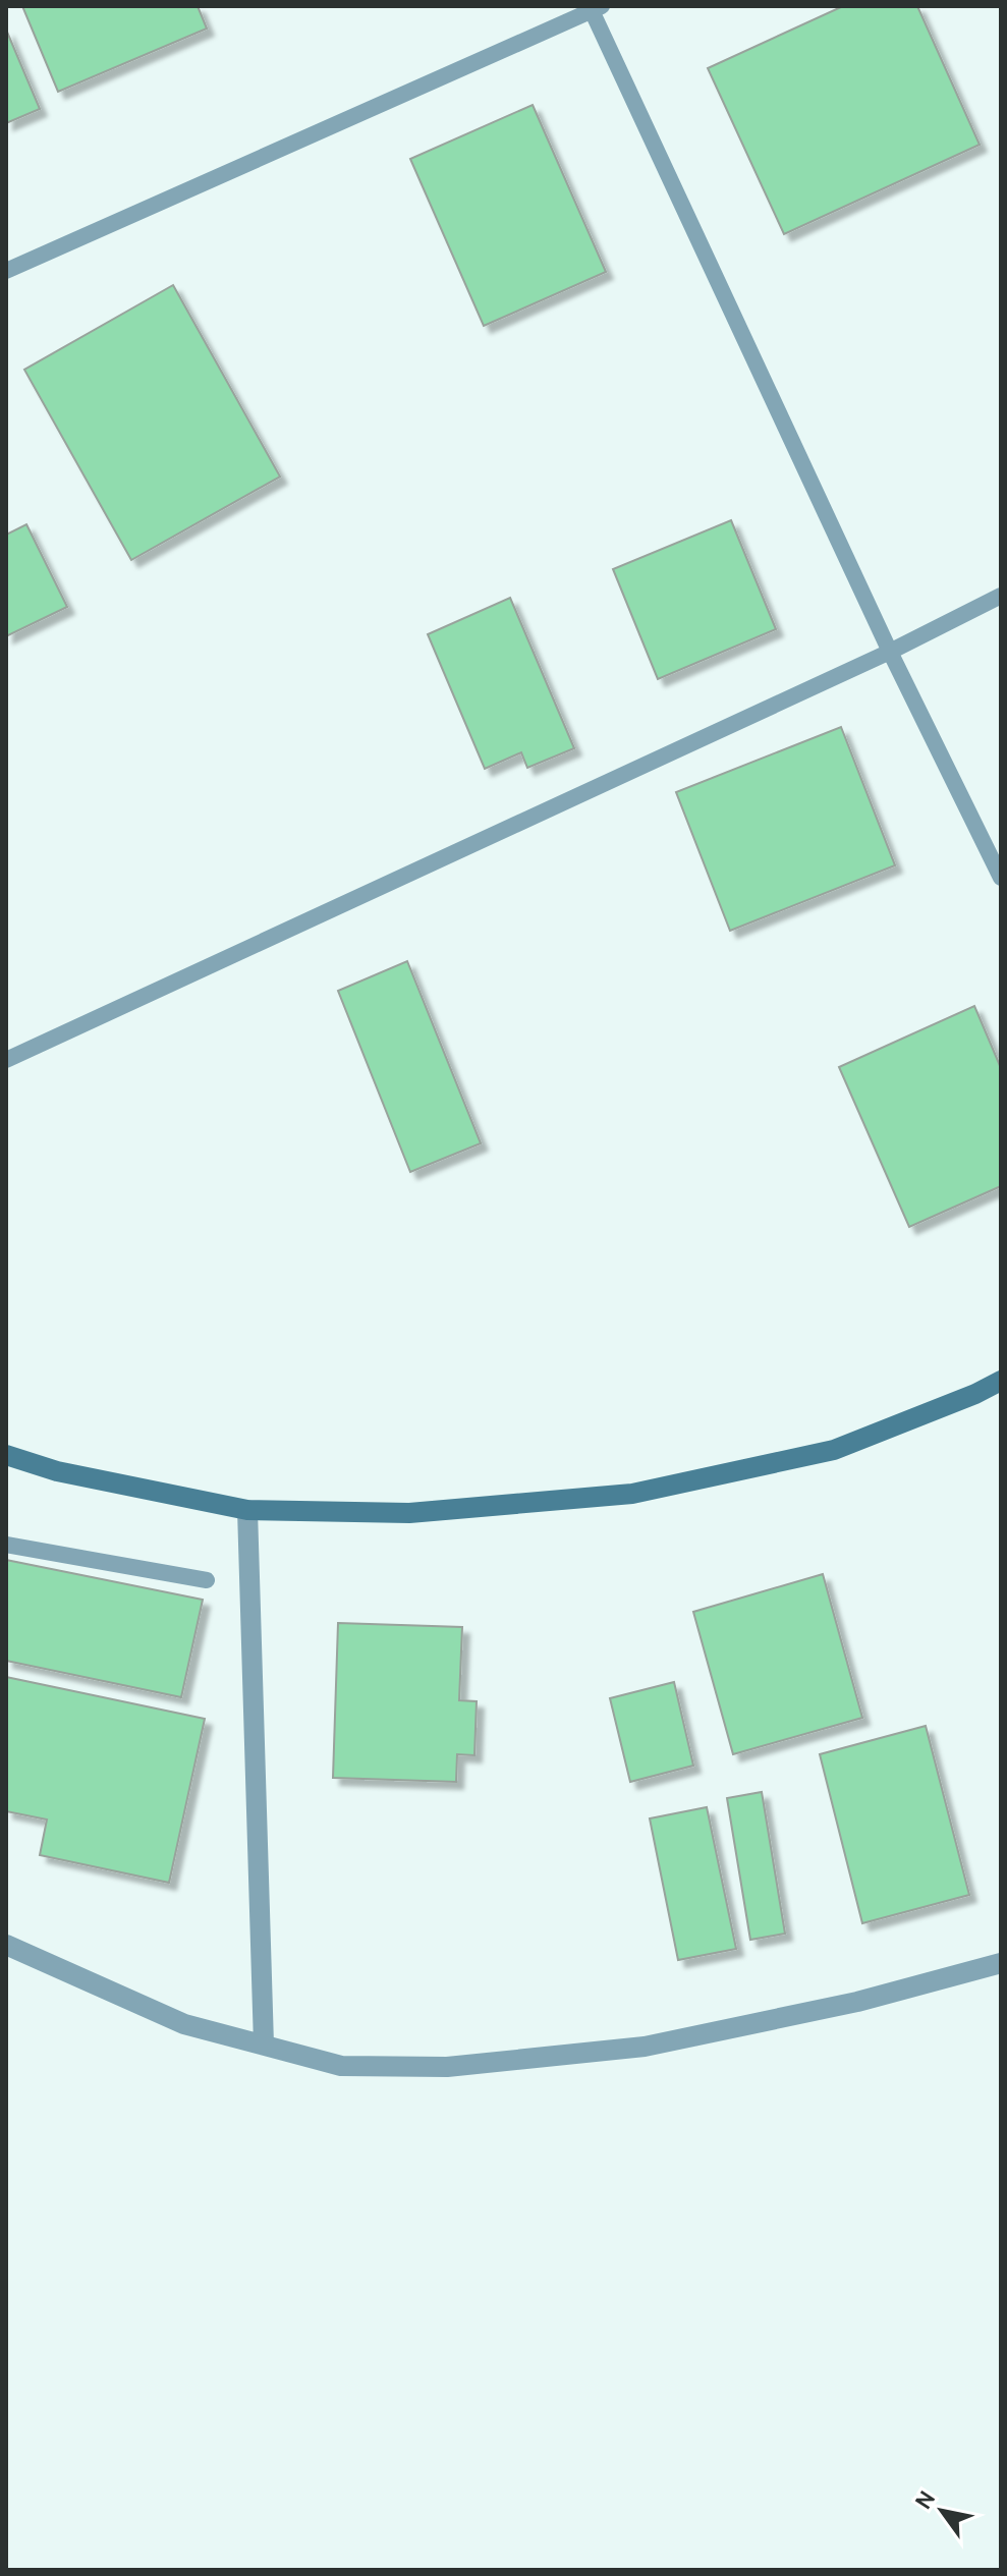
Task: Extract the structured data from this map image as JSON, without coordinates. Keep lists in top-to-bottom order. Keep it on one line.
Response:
{"north":"top left"}
